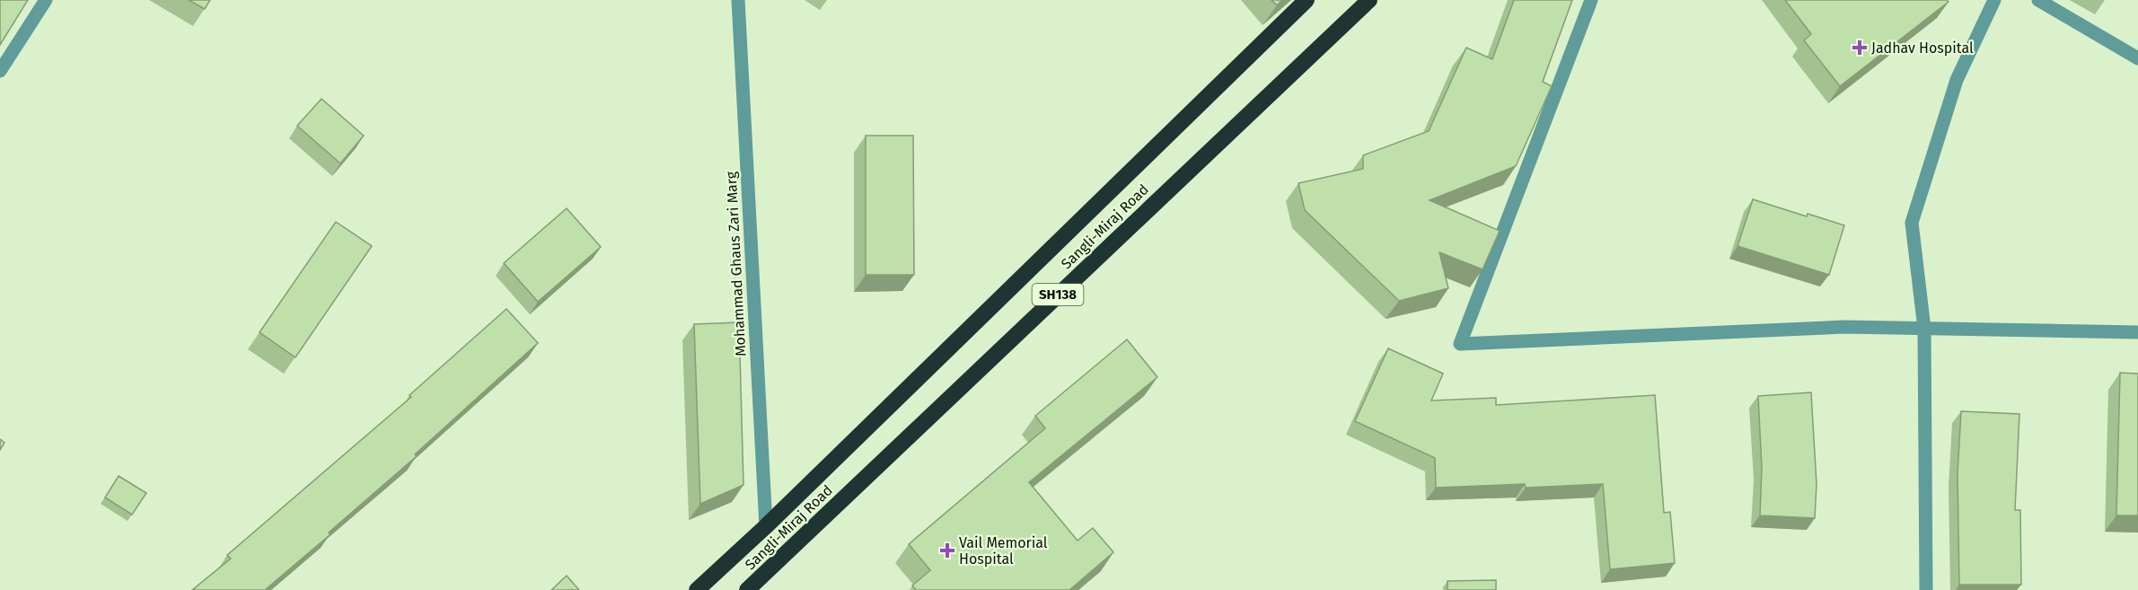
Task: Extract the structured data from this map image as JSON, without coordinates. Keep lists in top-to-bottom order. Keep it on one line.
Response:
{"streets":{"highway":["Sangli-Miraj Road","SH138"],"street":["Mohammad Ghaus Zari Marg"]},"crossings":[["Sangli-Miraj Road","Mohammad Ghaus Zari Marg"]],"places":{"health":["Jadhav Hospital","Vail Memorial Hospital"]}}
